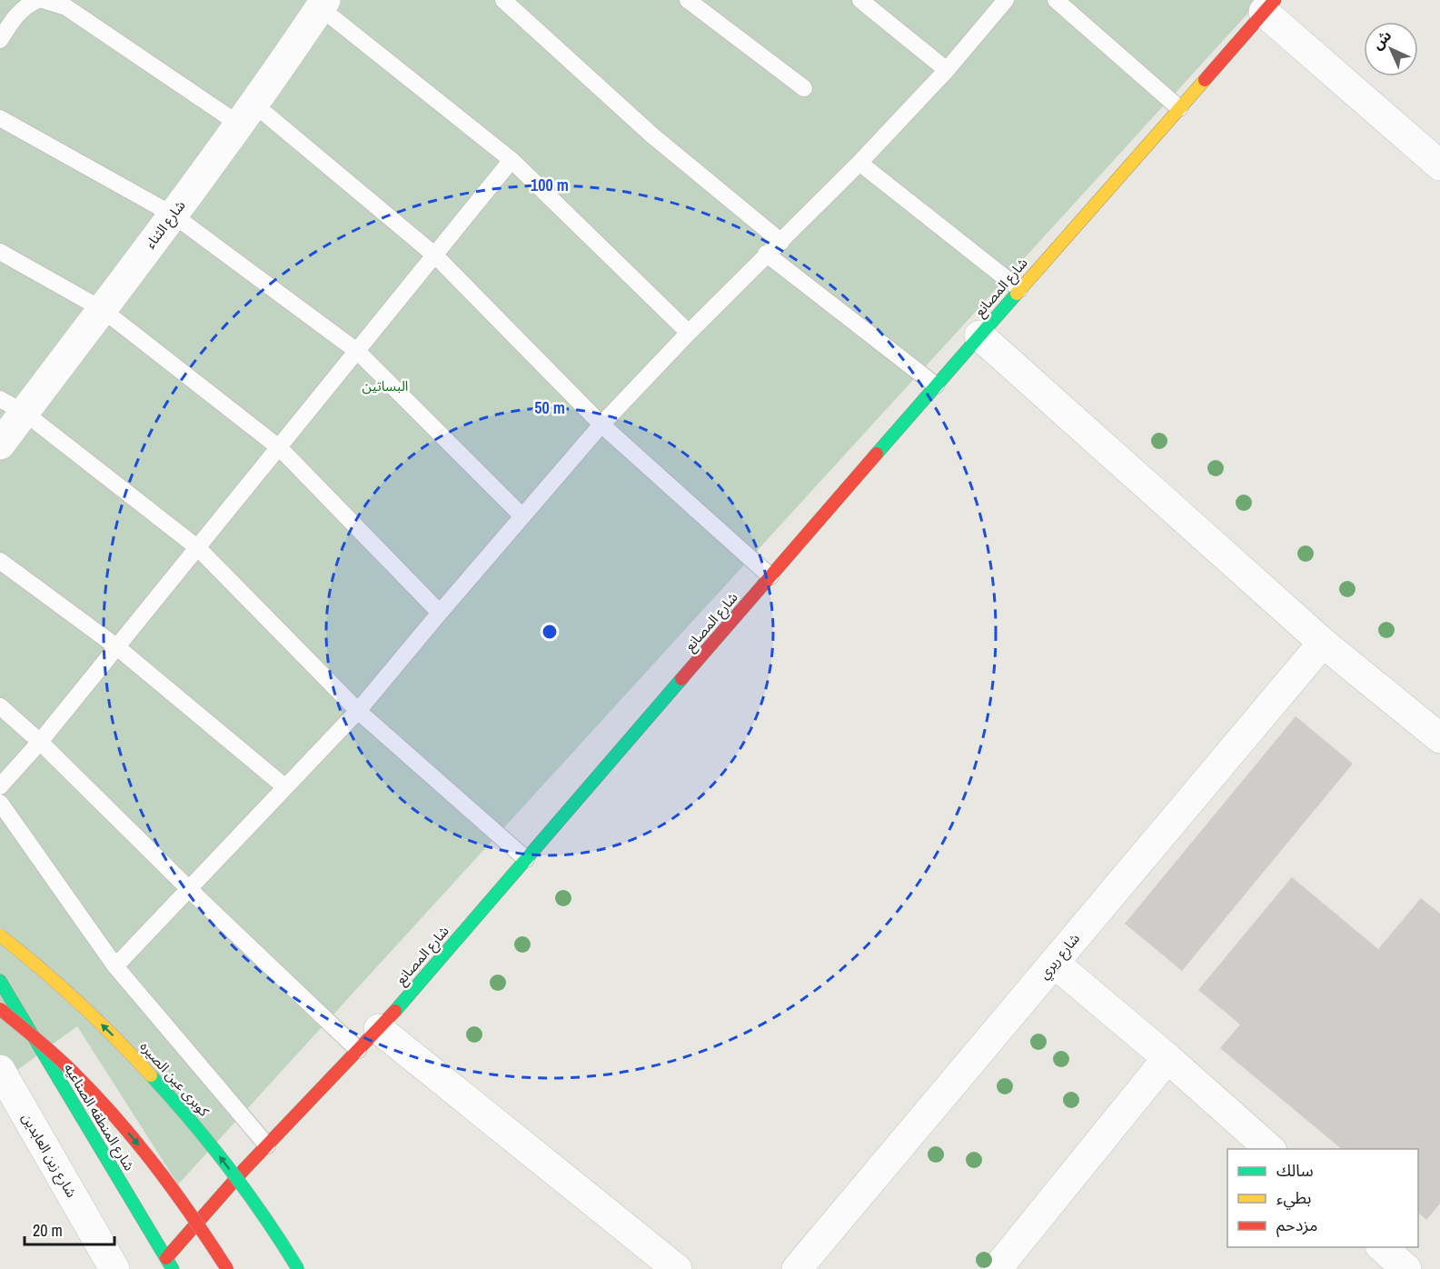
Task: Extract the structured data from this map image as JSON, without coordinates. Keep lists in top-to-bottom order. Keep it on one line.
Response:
{"streets":{"main road":["شارع المصانع","كوبرى عين الصيره","شارع المنطقه الصناعيه"],"street":["شارع الثناء","شارع ريري","شارع زين العابدين"]},"crossings":[["شارع المصانع","شارع المنطقه الصناعيه"]],"parks":["البساتين"],"legend":["سالك","بطيء","مزدحم"],"scale_bar":"20 m","north":"top left","rings":["100 m","50 m"]}
